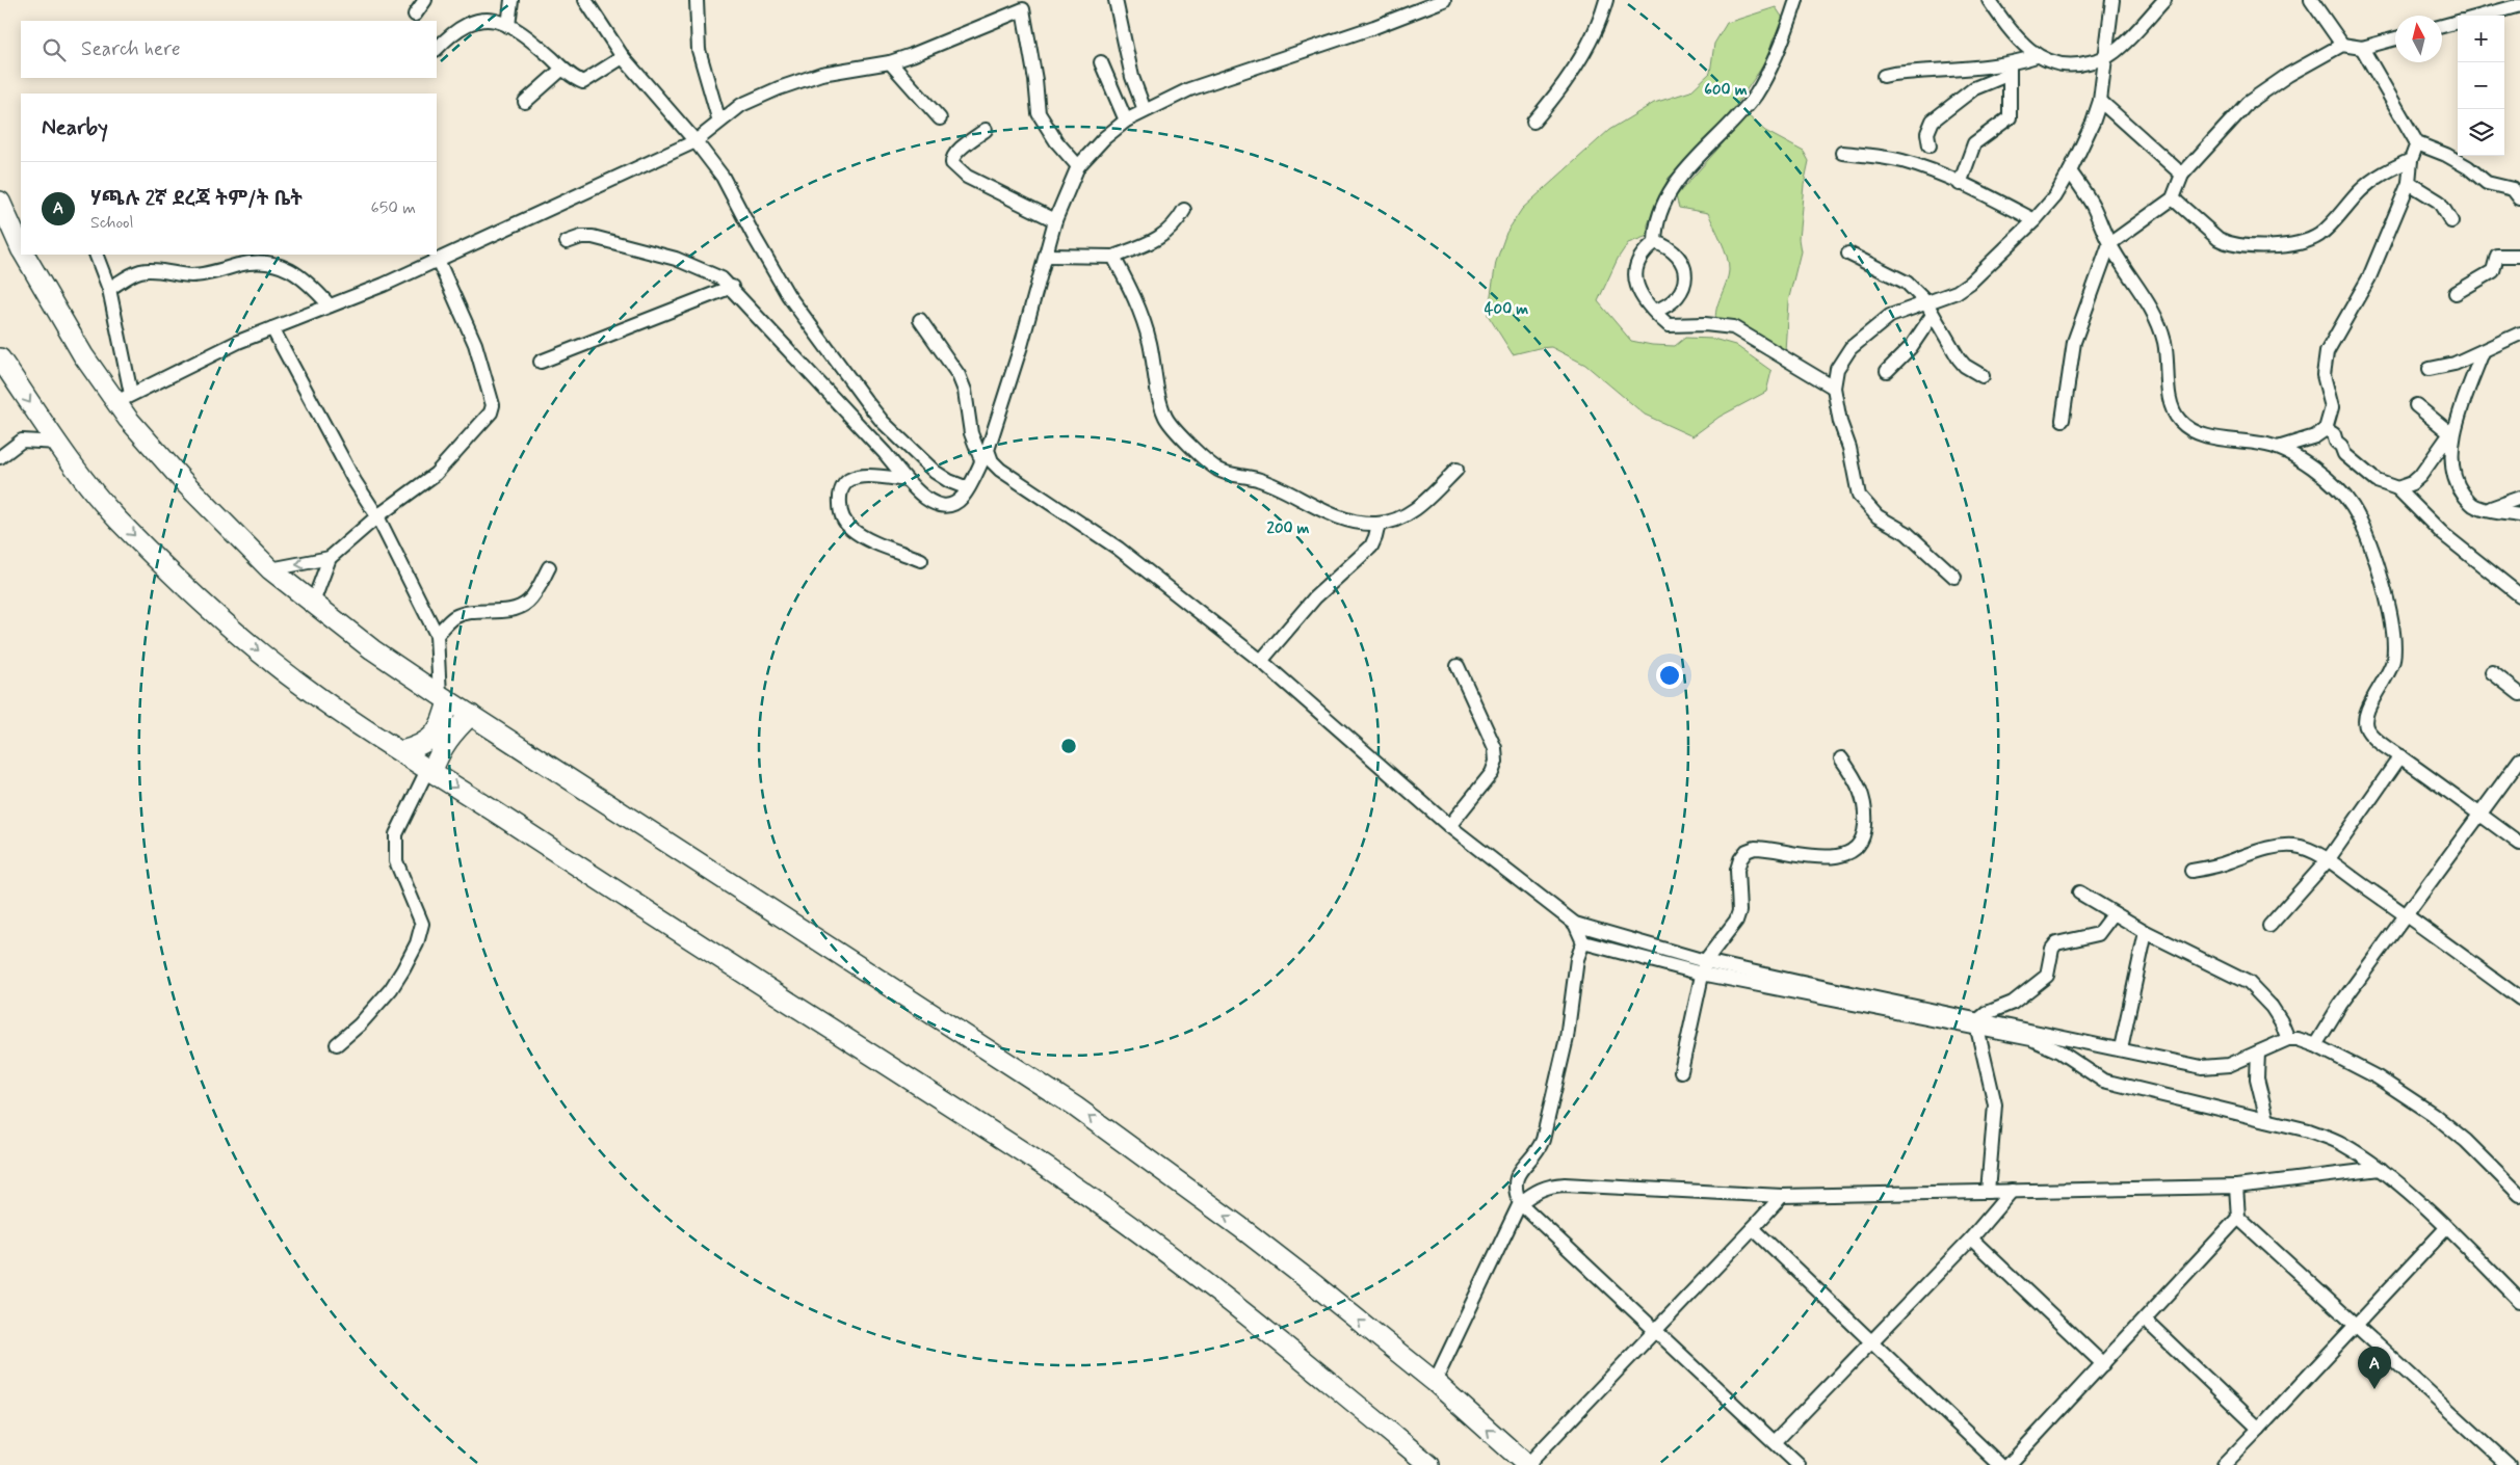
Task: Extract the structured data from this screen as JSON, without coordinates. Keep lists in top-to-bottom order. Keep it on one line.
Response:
{"north":"top","page":{"map_buttons":["+","−"],"search":"Search here","heading":"Nearby","list":[{"mark":"A","name":"ሃጫሉ 2ኛ ደረጃ ትም/ት ቤት","note":"School","value":"650 m"}],"pins":"A"},"rings":["600 m","400 m","200 m"]}
